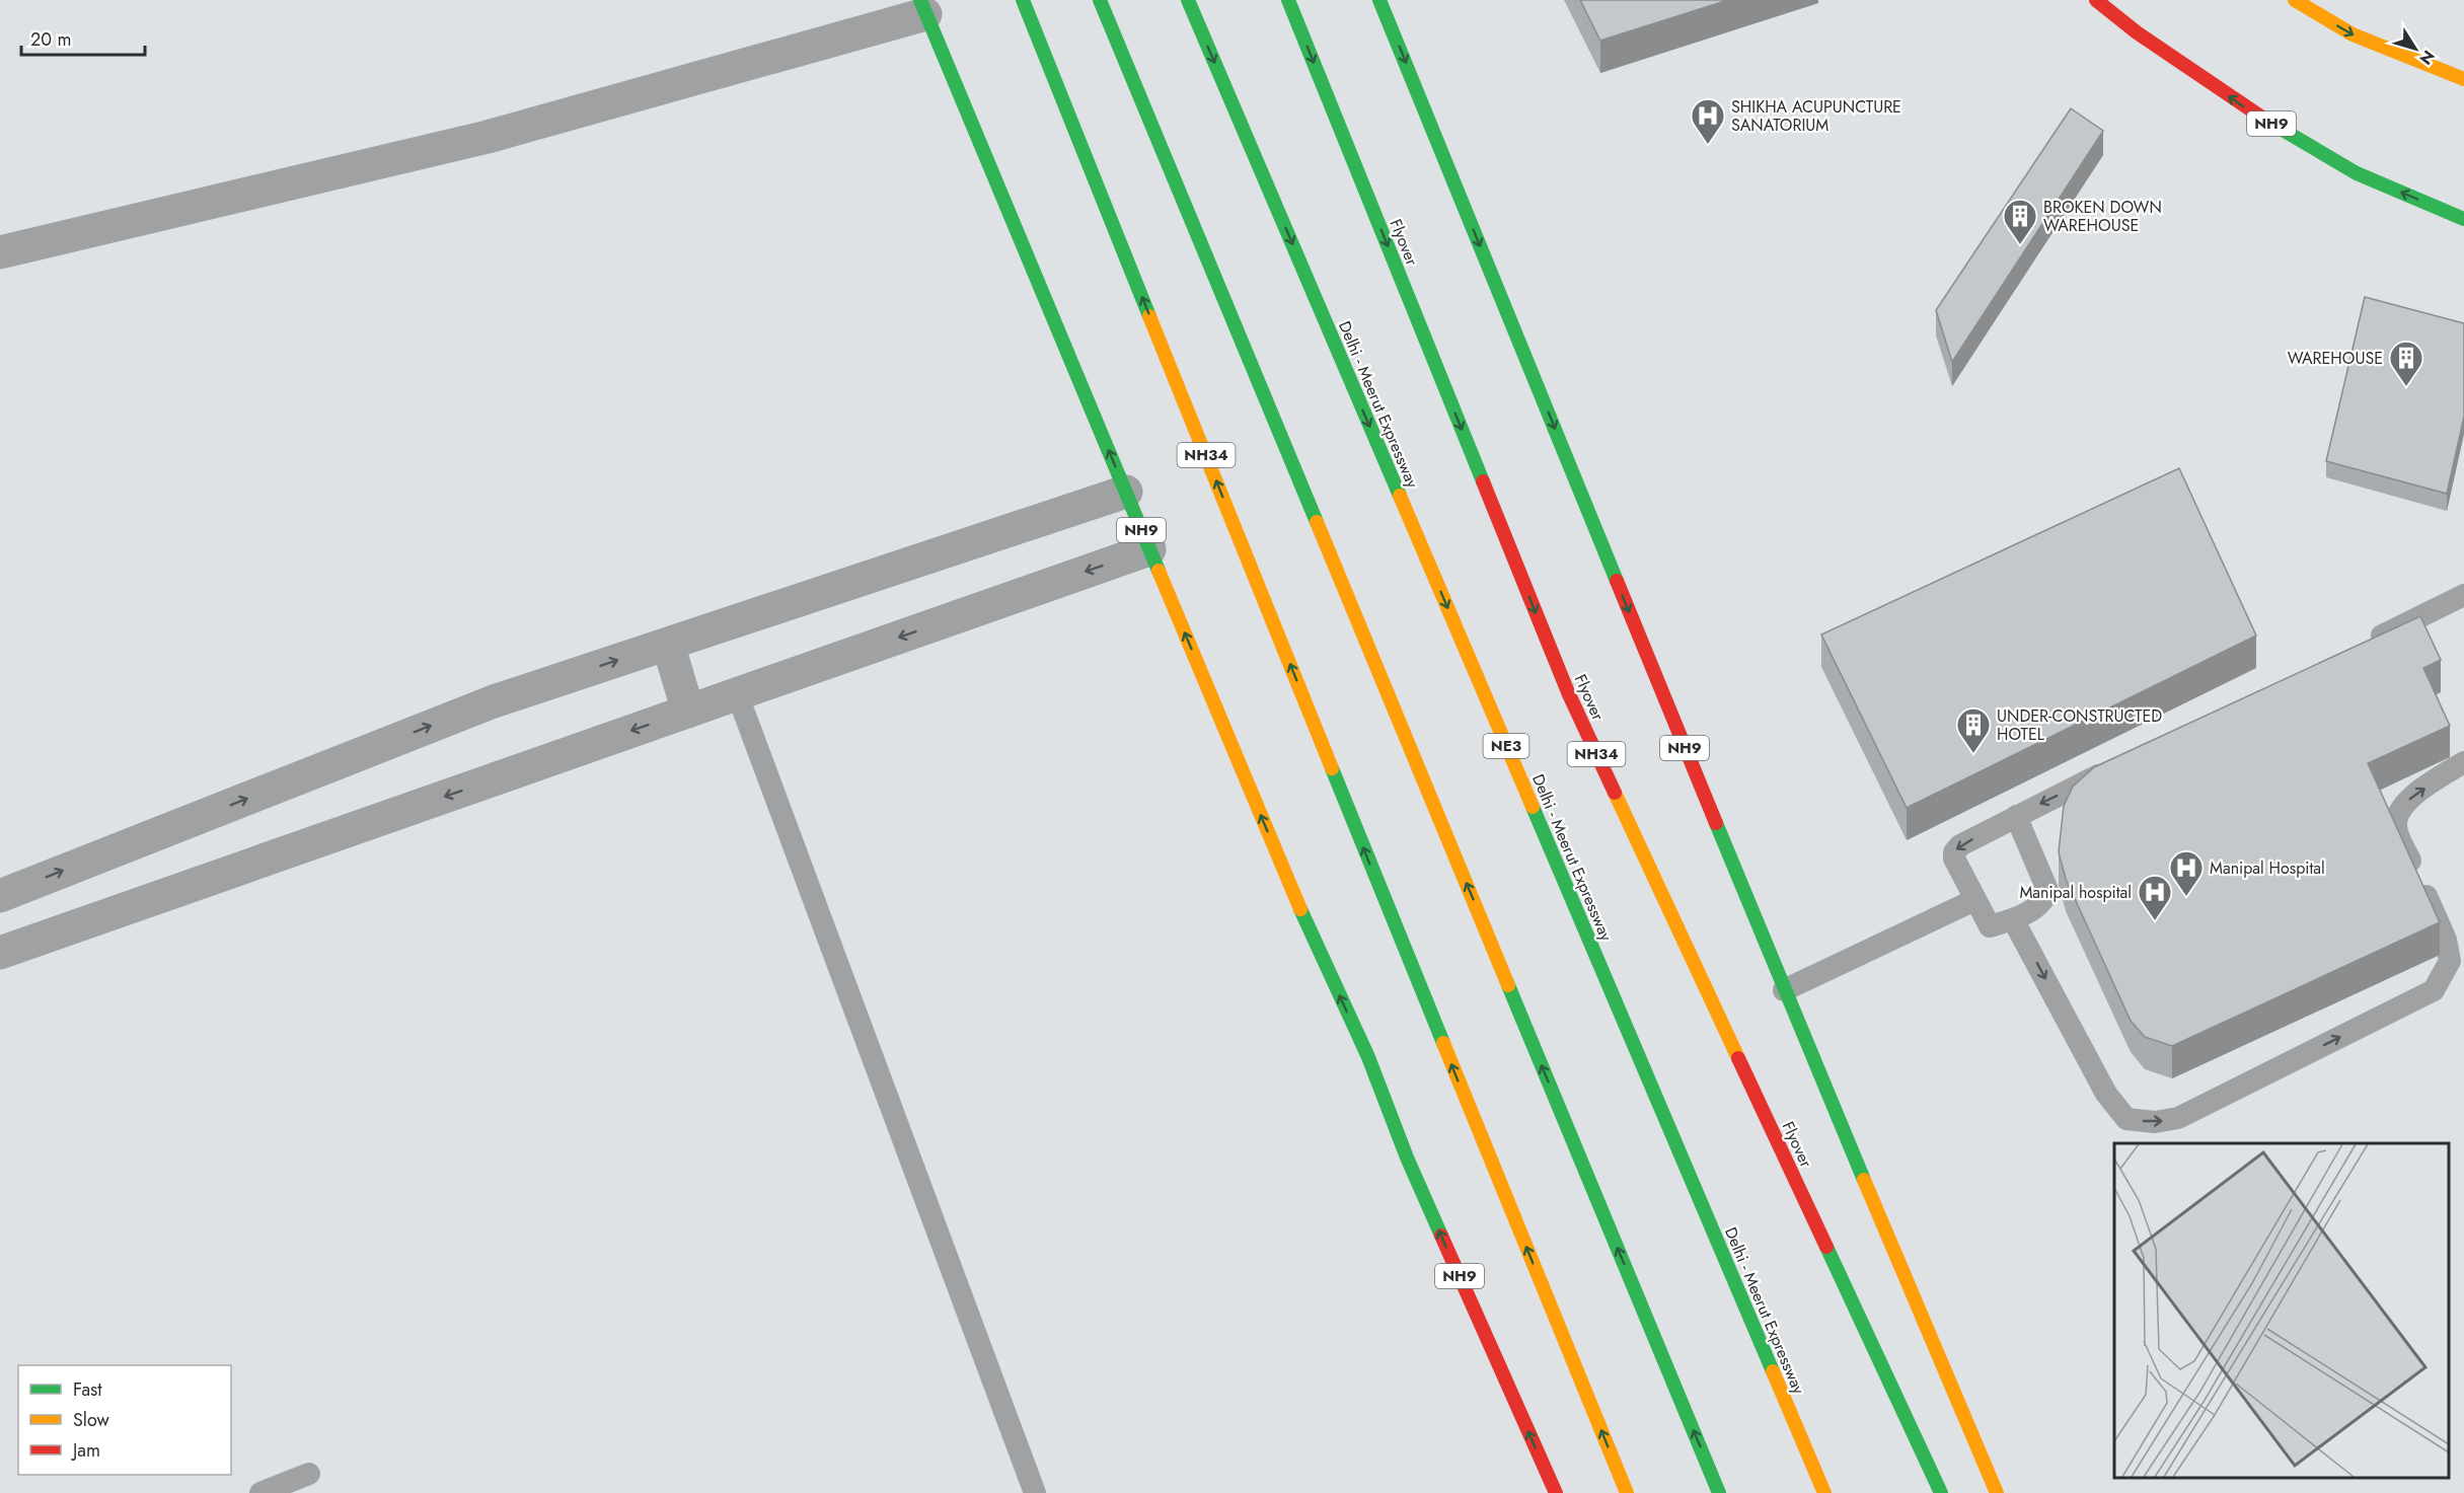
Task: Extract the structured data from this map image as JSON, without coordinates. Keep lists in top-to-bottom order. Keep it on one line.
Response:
{"streets":{"highway":["NH9","Flyover","Delhi - Meerut Expressway","NH34","NE3"]},"places":{"hospital":["SHIKHA ACUPUNCTURE SANATORIUM","Manipal Hospital","Manipal hospital"],"building":["BROKEN DOWN WAREHOUSE","WAREHOUSE","UNDER-CONSTRUCTED HOTEL"]},"legend":["Fast","Slow","Jam"],"scale_bar":"20 m","north":"bottom right"}
